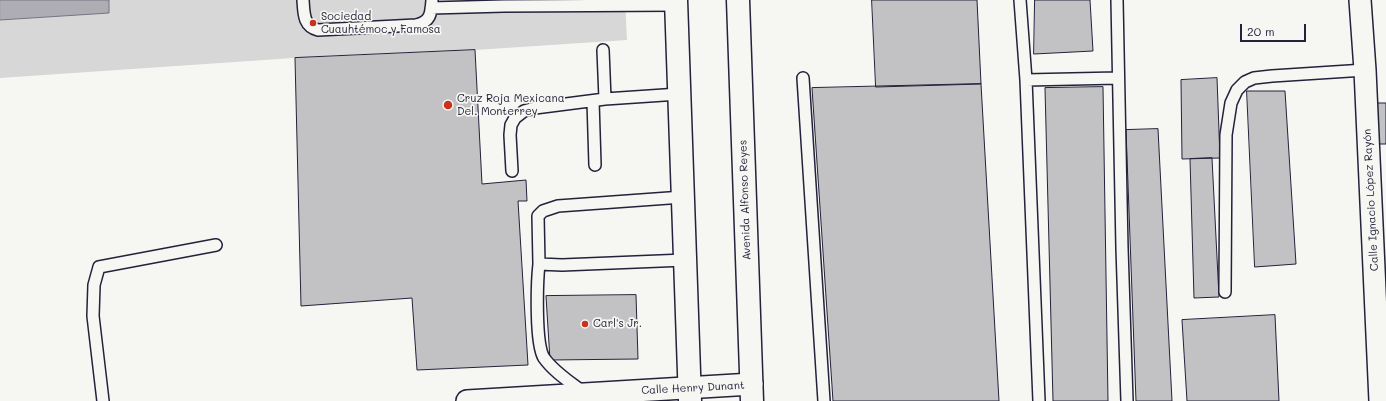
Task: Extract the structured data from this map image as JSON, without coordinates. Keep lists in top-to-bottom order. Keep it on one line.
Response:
{"streets":{"highway":["Avenida Alfonso Reyes"],"street":["Calle Ignacio López Rayón","Calle Henry Dunant"]},"crossings":[["Avenida Alfonso Reyes","Calle Henry Dunant"]],"places":["Sociedad Cuauhtémoc y Famosa","Cruz Roja Mexicana Del. Monterrey","Carl's Jr."],"scale_bar":"20 m"}
